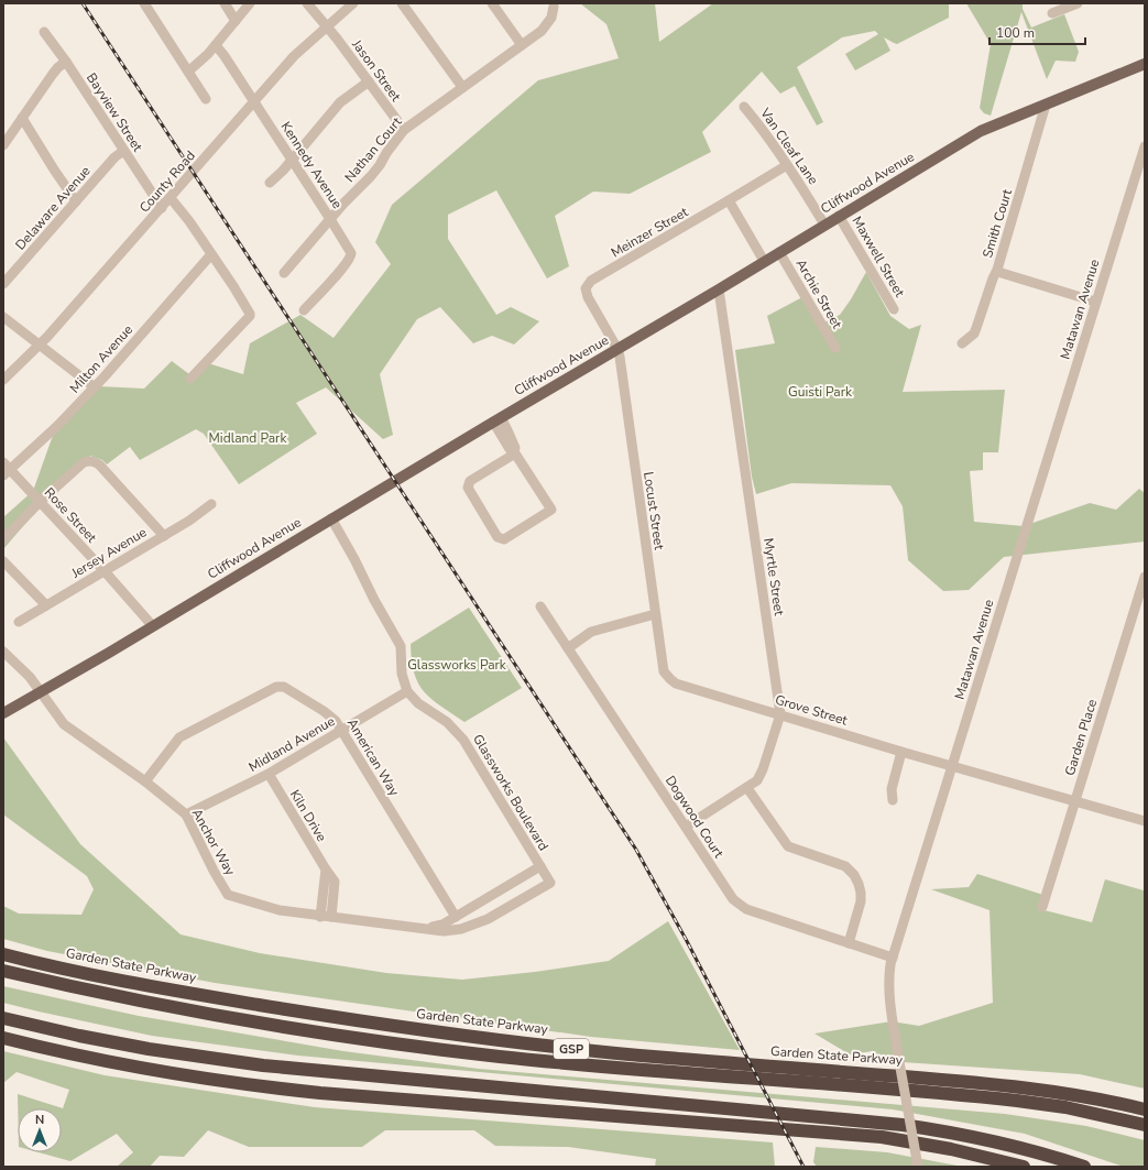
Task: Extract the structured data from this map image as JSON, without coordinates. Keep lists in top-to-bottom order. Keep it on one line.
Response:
{"streets":{"highway":["Garden State Parkway","GSP"],"main road":["Cliffwood Avenue"],"street":["Jason Street","Bayview Street","Van Cleaf Lane","Nathan Court","Kennedy Avenue","County Road","Delaware Avenue","Smith Court","Meinzer Street","Maxwell Street","Archie Street","Matawan Avenue","Milton Avenue","Locust Street","Rose Street","Jersey Avenue","Myrtle Street","Grove Street","Garden Place","Midland Avenue","American Way","Glassworks Boulevard","Kiln Drive","Dogwood Court","Anchor Way"]},"crossings":[["Jason Street","Nathan Court"],["Jason Street","County Road"],["Bayview Street","County Road"],["Bayview Street","Delaware Avenue"],["Van Cleaf Lane","Cliffwood Avenue"],["Van Cleaf Lane","Meinzer Street"],["Nathan Court","Kennedy Avenue"],["Kennedy Avenue","County Road"],["Cliffwood Avenue","Smith Court"],["Cliffwood Avenue","Meinzer Street"],["Cliffwood Avenue","Maxwell Street"],["Cliffwood Avenue","Archie Street"],["Cliffwood Avenue","Locust Street"],["Cliffwood Avenue","Rose Street"],["Cliffwood Avenue","Myrtle Street"],["Cliffwood Avenue","Anchor Way"],["Meinzer Street","Locust Street"],["Matawan Avenue","Grove Street"],["Matawan Avenue","Dogwood Court"],["Milton Avenue","Rose Street"],["Locust Street","Grove Street"],["Rose Street","Jersey Avenue"],["Myrtle Street","Grove Street"],["Myrtle Street","Dogwood Court"],["Grove Street","Garden Place"],["Midland Avenue","American Way"],["Midland Avenue","Glassworks Boulevard"],["Midland Avenue","Kiln Drive"],["Midland Avenue","Anchor Way"],["American Way","Anchor Way"],["Glassworks Boulevard","Anchor Way"],["Kiln Drive","Anchor Way"]],"parks":["Guisti Park","Midland Park","Glassworks Park"],"scale_bar":"100 m","north":"top"}
